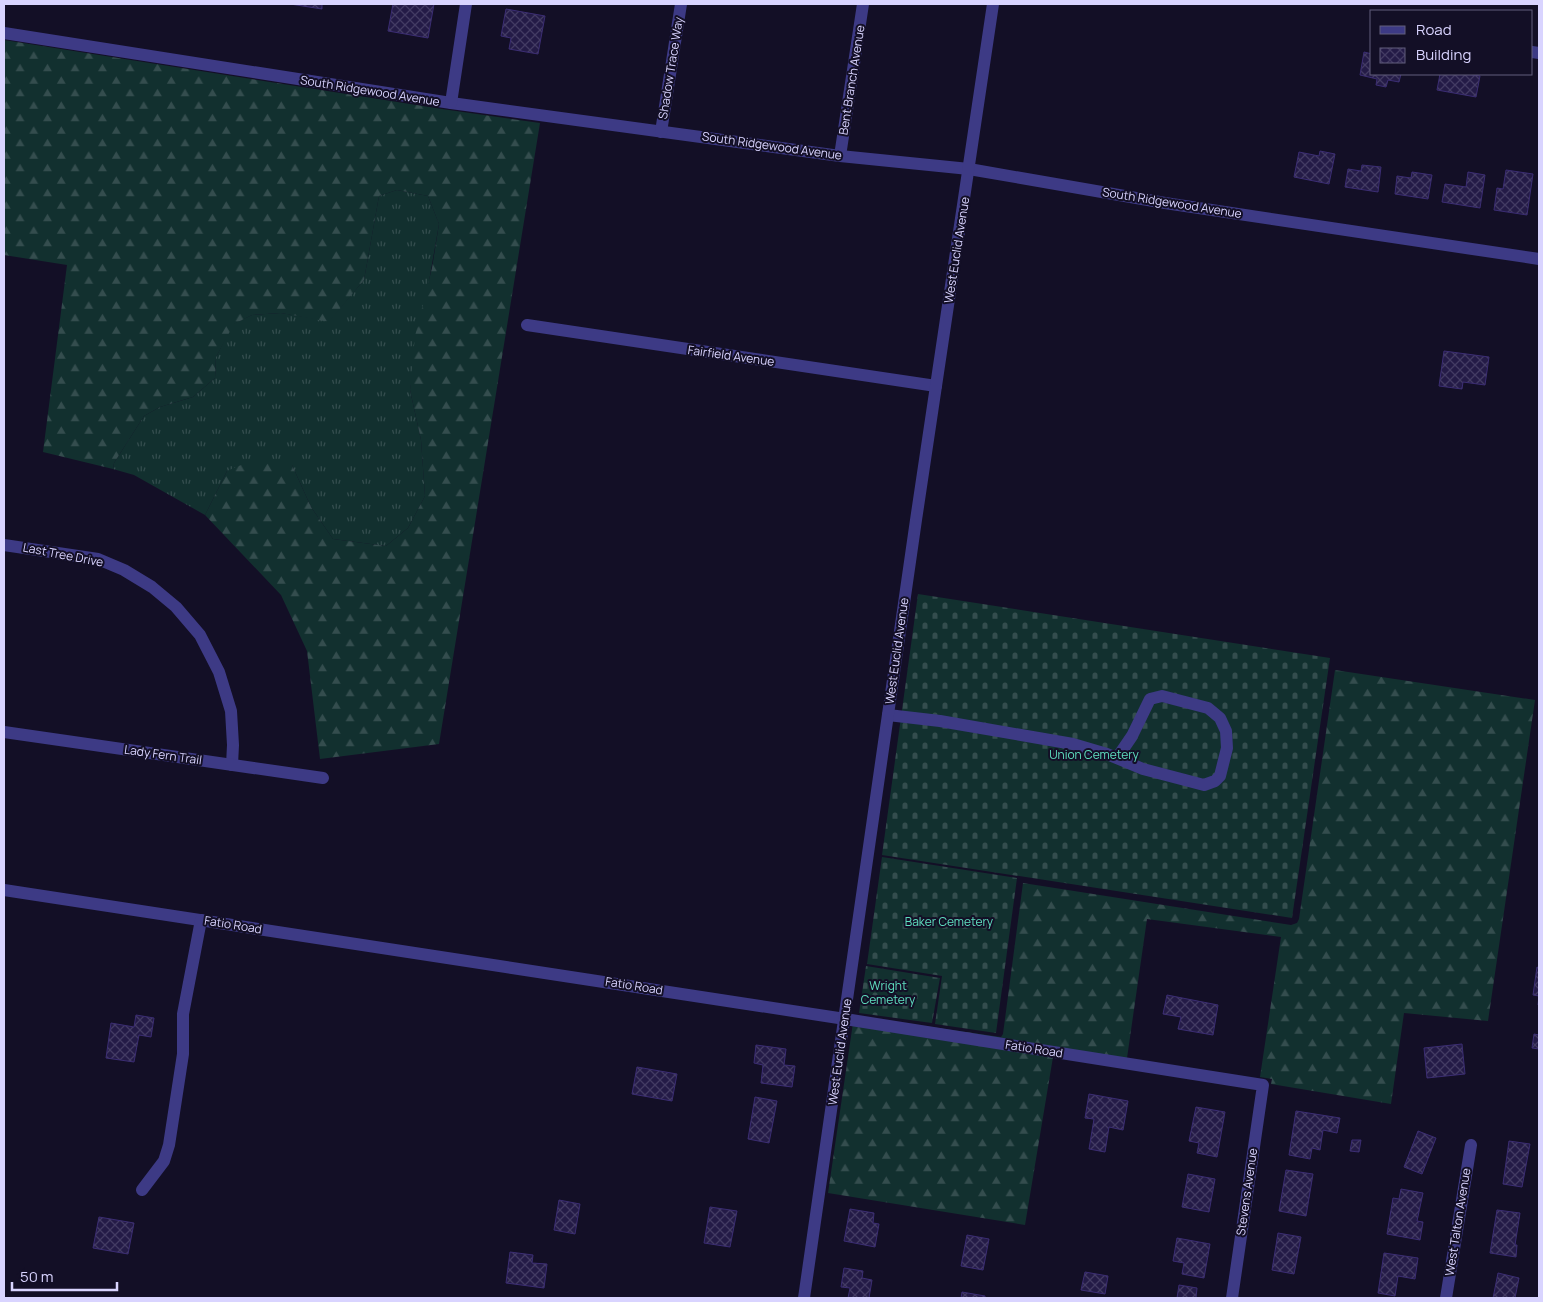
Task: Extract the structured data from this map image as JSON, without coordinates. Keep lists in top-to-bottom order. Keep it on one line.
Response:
{"streets":{"street":["Shadow Trace Way","Bent Branch Avenue","South Ridgewood Avenue","West Euclid Avenue","Fairfield Avenue","Last Tree Drive","Lady Fern Trail","Fatio Road","Stevens Avenue","West Talton Avenue"]},"crossings":[["Shadow Trace Way","South Ridgewood Avenue"],["Bent Branch Avenue","South Ridgewood Avenue"],["South Ridgewood Avenue","West Euclid Avenue"],["West Euclid Avenue","Fairfield Avenue"],["West Euclid Avenue","Fatio Road"],["Last Tree Drive","Lady Fern Trail"],["Fatio Road","Stevens Avenue"]],"parks":["Union Cemetery","Baker Cemetery","Wright Cemetery"],"legend":["Road","Building"],"scale_bar":"50 m"}
